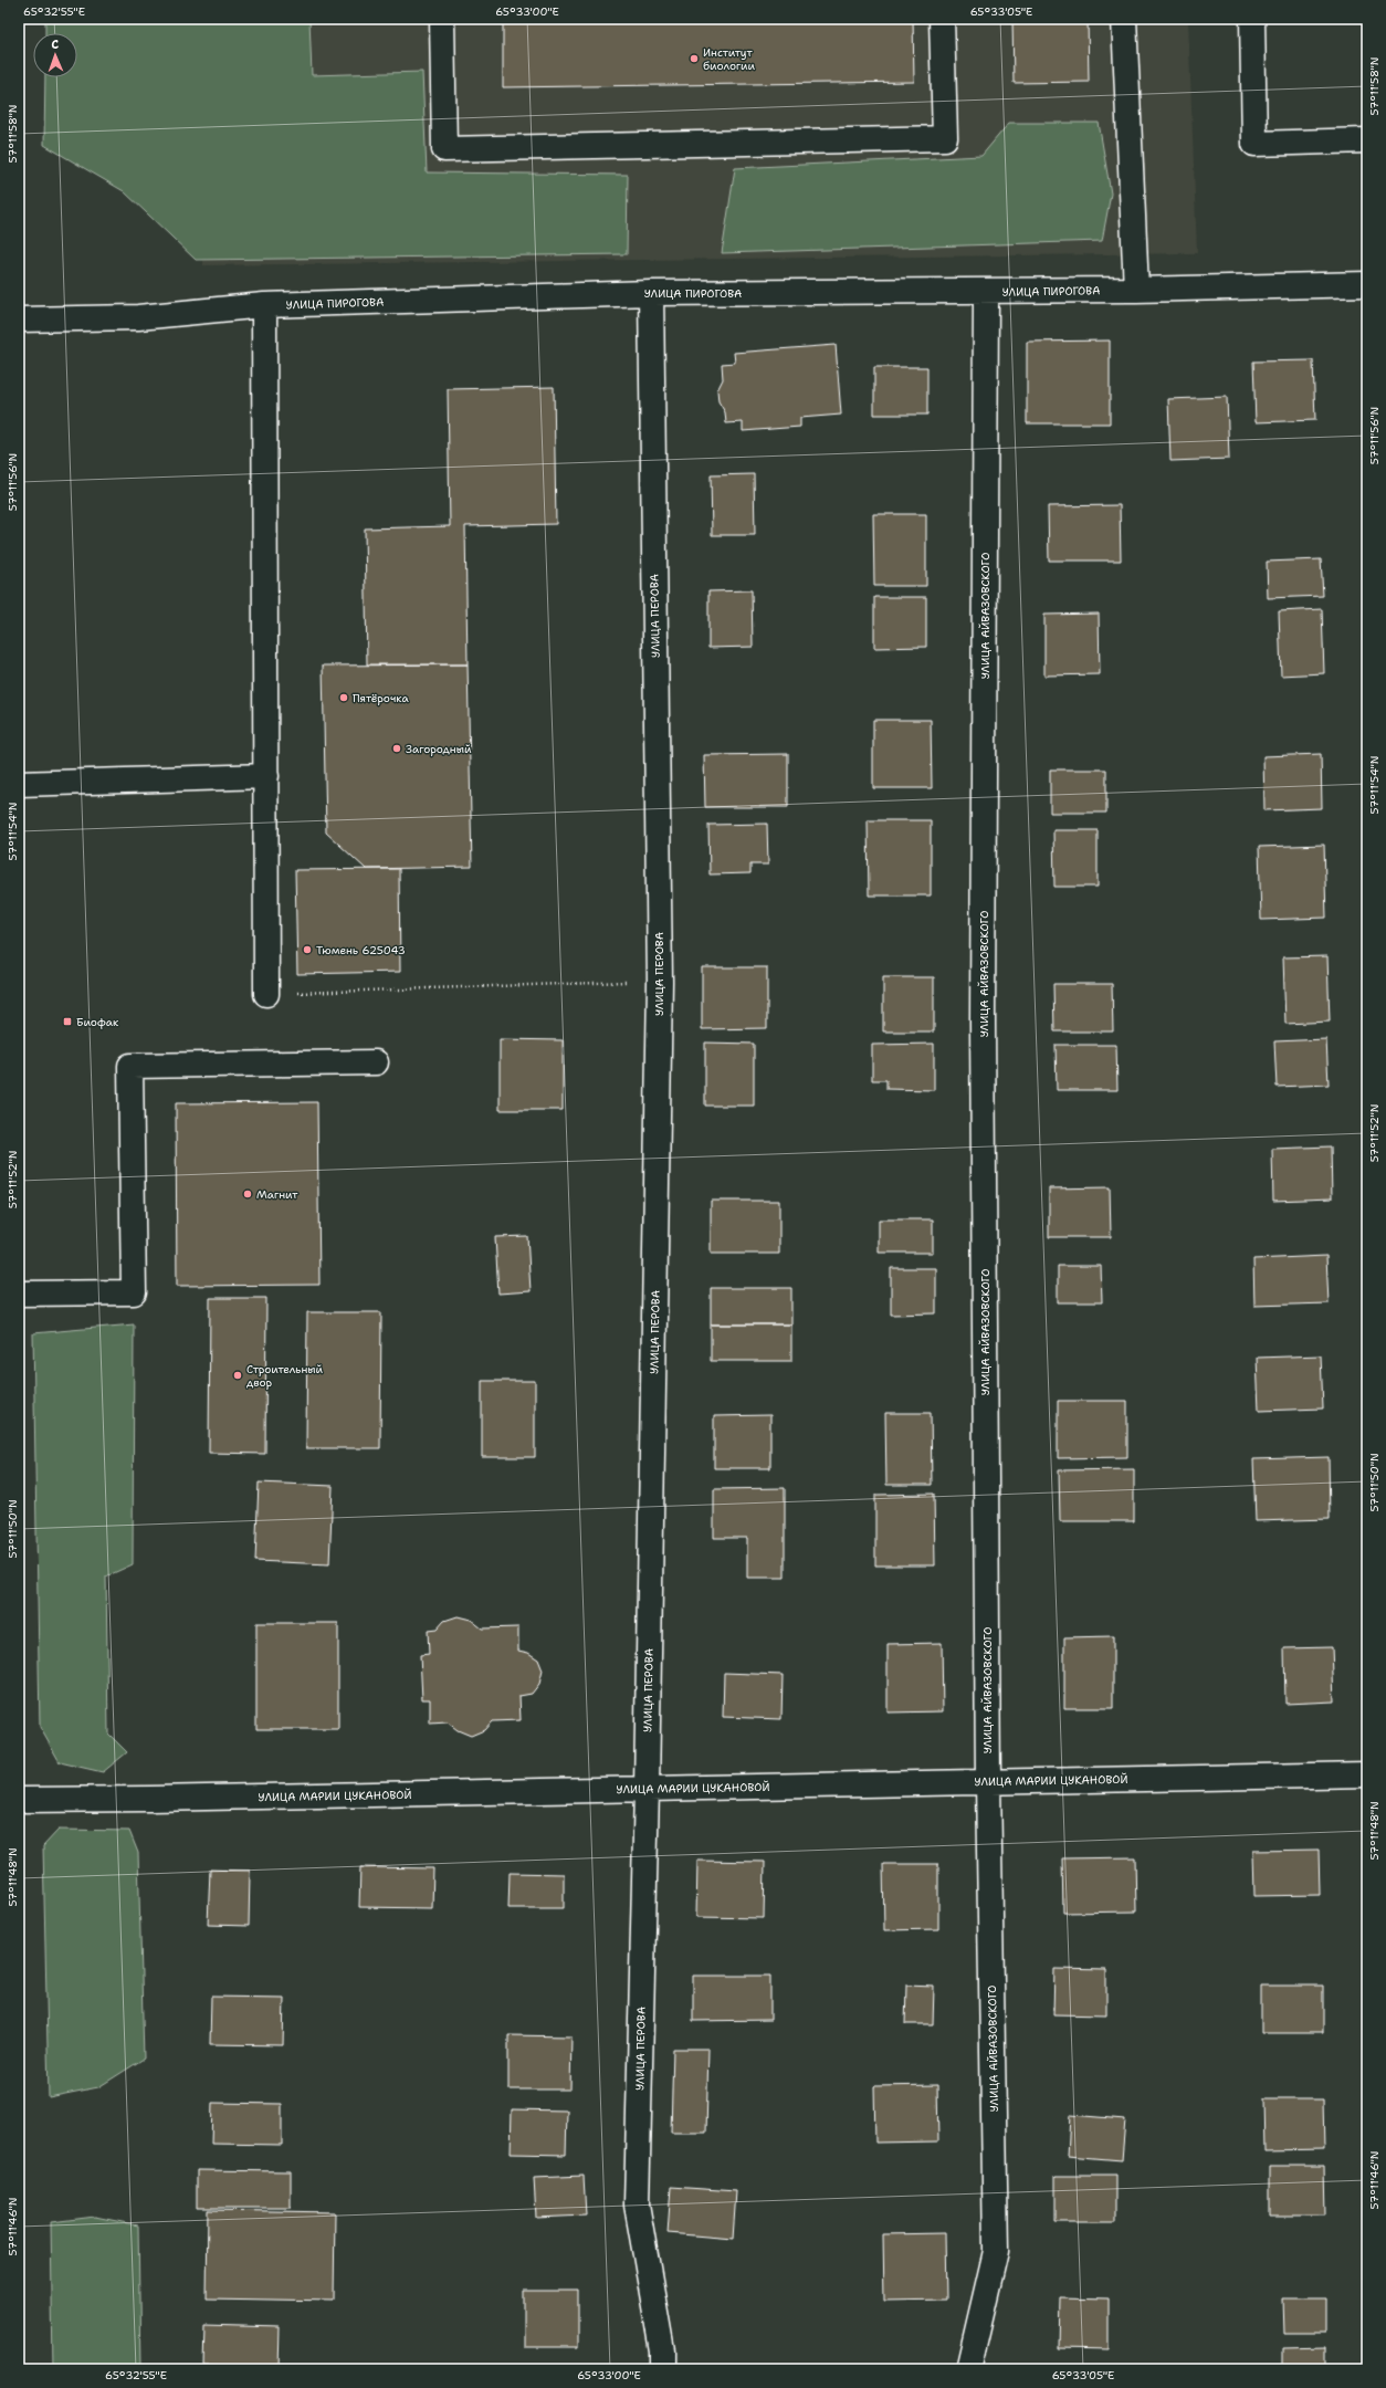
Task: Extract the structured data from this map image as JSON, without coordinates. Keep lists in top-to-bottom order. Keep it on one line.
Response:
{"streets":{"street":["УЛИЦА ПИРОГОВА","УЛИЦА ПЕРОВА","УЛИЦА АЙВАЗОВСКОГО","УЛИЦА МАРИИ ЦУКАНОВОЙ"]},"crossings":[["УЛИЦА ПИРОГОВА","УЛИЦА ПЕРОВА"],["УЛИЦА ПИРОГОВА","УЛИЦА АЙВАЗОВСКОГО"],["УЛИЦА ПЕРОВА","УЛИЦА МАРИИ ЦУКАНОВОЙ"],["УЛИЦА АЙВАЗОВСКОГО","УЛИЦА МАРИИ ЦУКАНОВОЙ"]],"places":{"other":["Институт биологии","Пятёрочка","Загородный","Тюмень 625043","Магнит","Строительный двор"],"transit":["Биофак"]},"north":"top","coordinates":["65°32'55\"E","65°33'00\"E","65°33'05\"E","57°11'58\"N","57°11'56\"N","57°11'54\"N","57°11'52\"N","57°11'50\"N","57°11'48\"N","57°11'46\"N"]}
